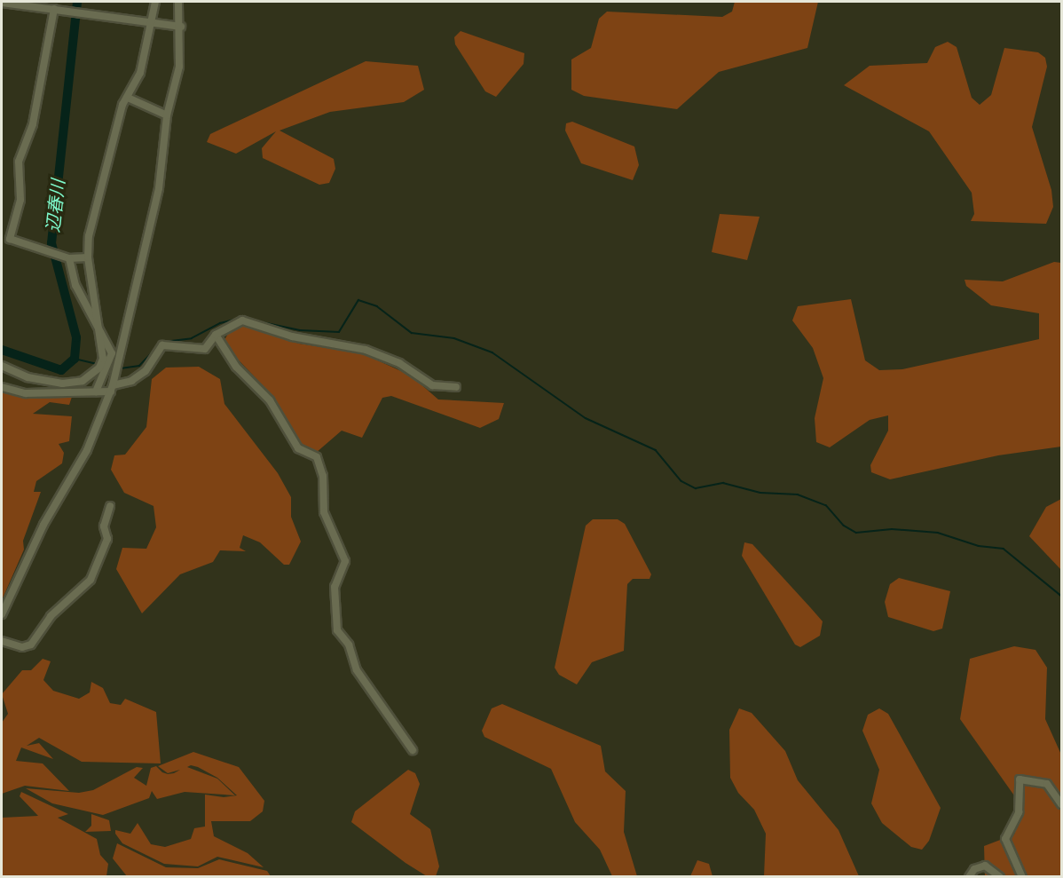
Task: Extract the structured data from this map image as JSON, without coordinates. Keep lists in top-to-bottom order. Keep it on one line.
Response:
{"water":["辺春川"]}
